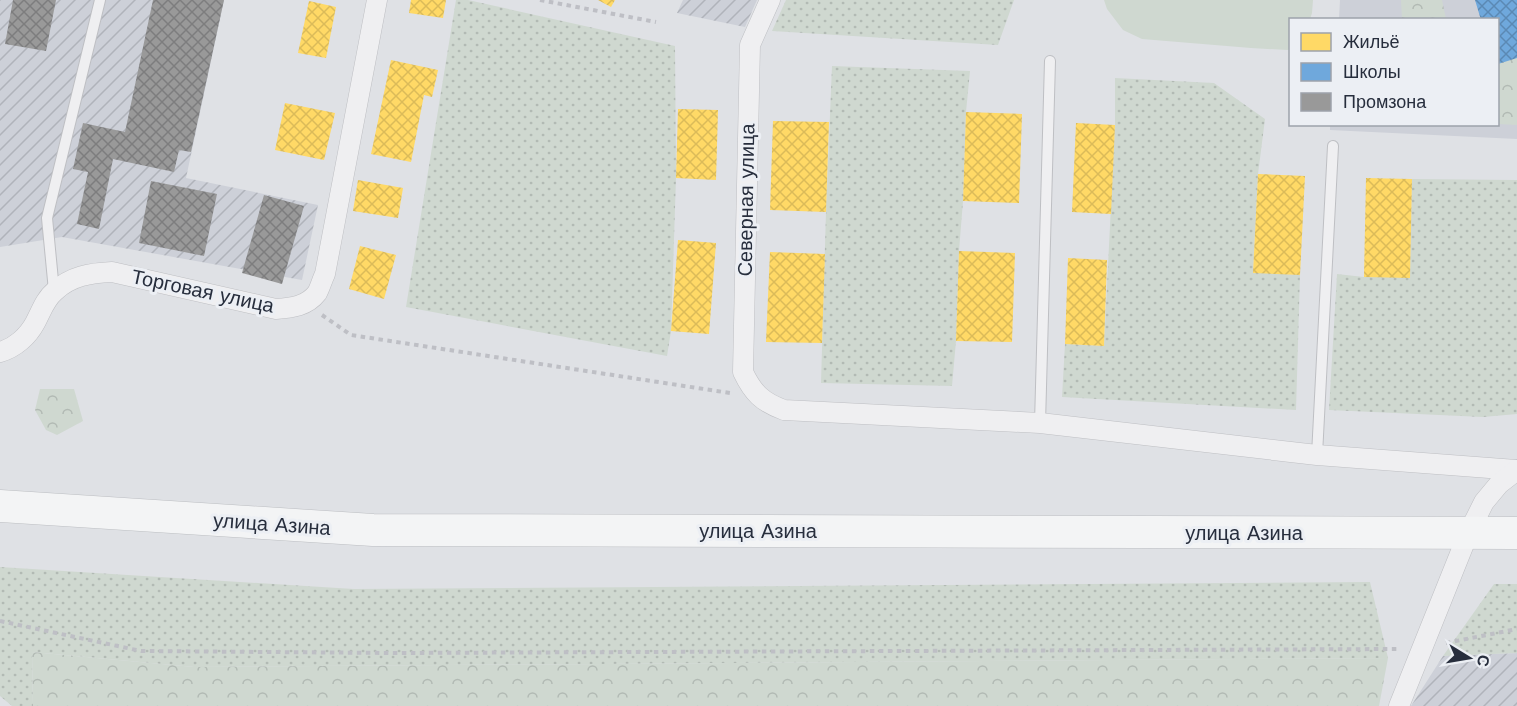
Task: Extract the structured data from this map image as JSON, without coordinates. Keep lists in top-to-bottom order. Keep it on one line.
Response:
{"streets":{"main road":["улица Азина"],"street":["Северная улица","Торговая улица"]},"legend":["Жильё","Школы","Промзона"],"north":"right"}
